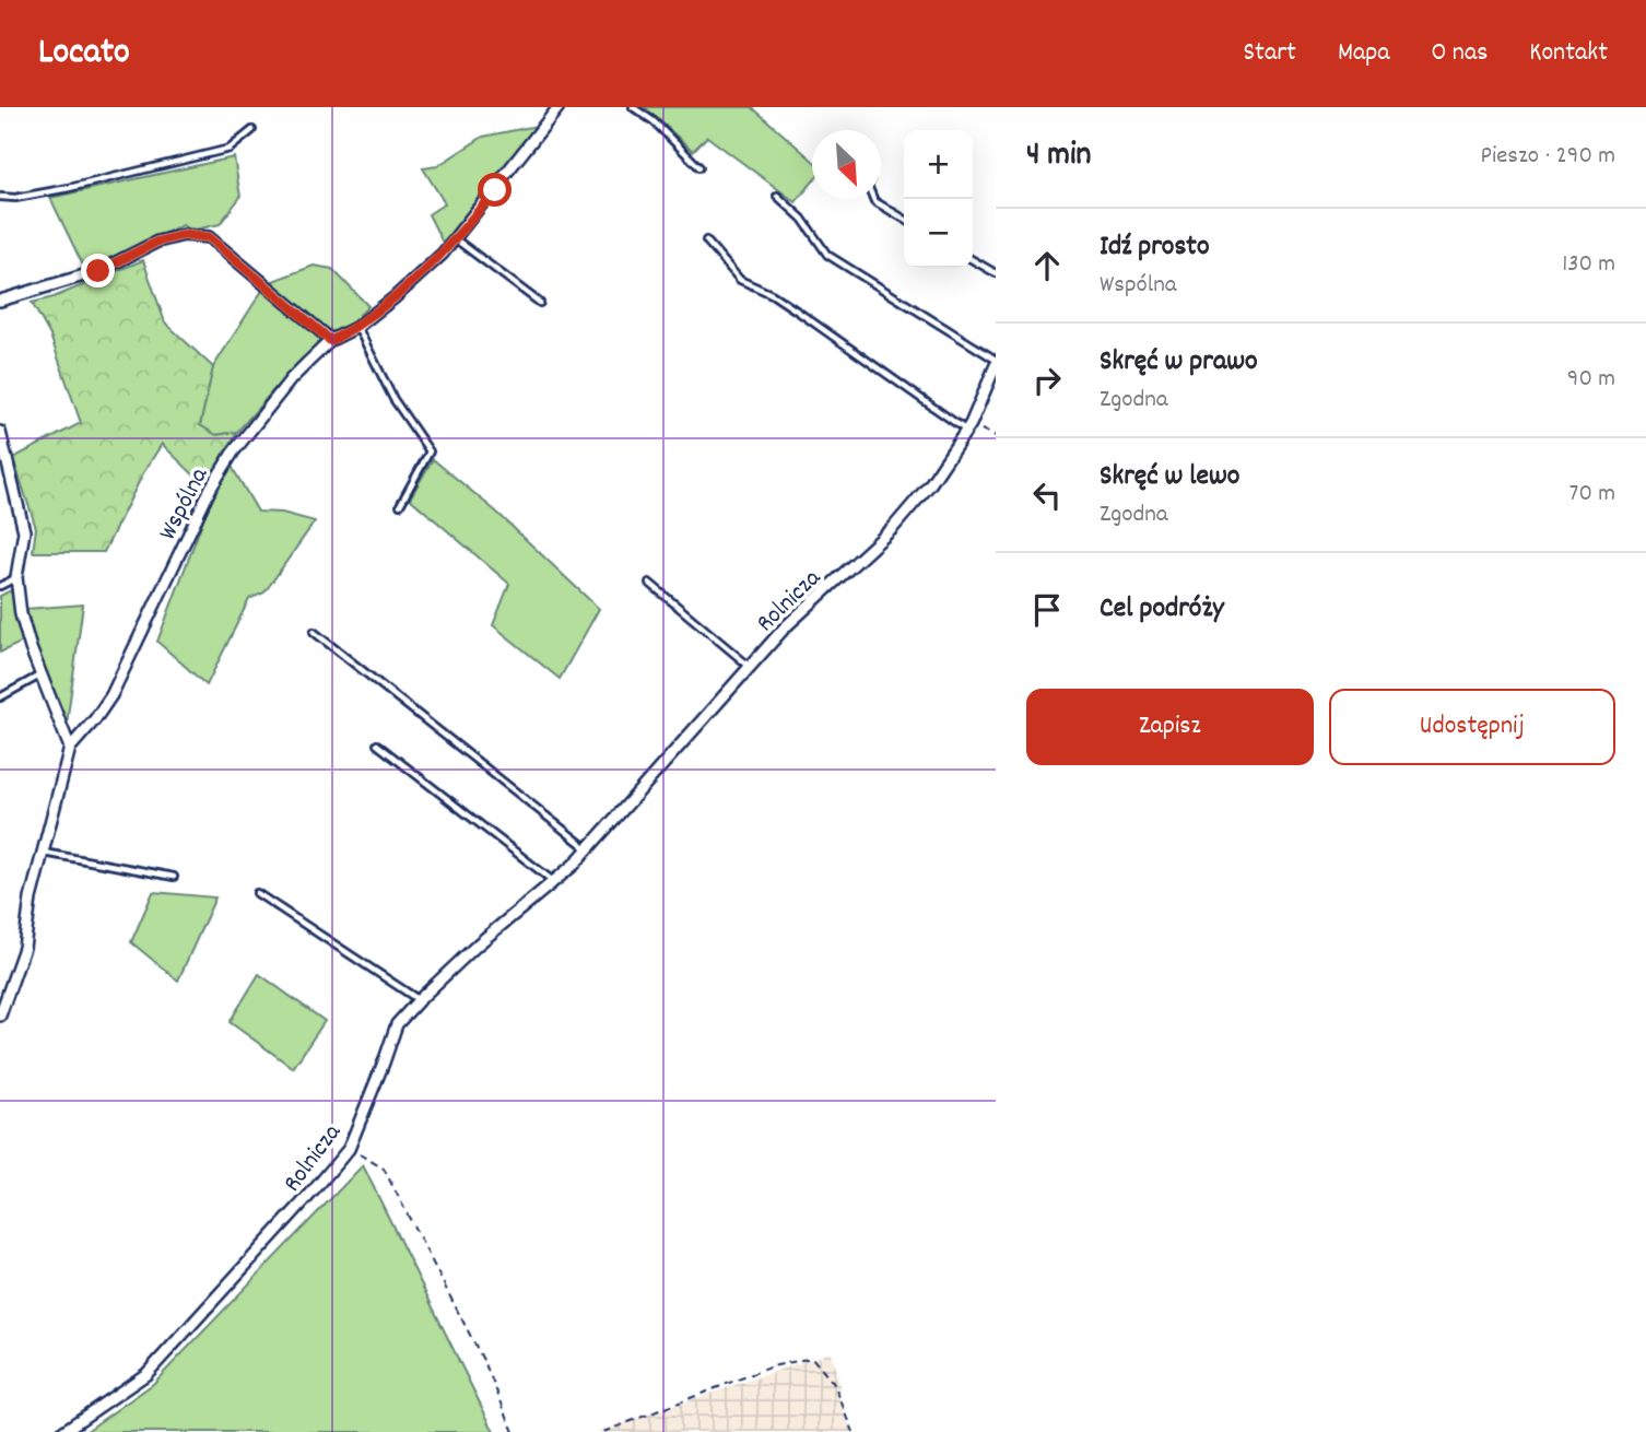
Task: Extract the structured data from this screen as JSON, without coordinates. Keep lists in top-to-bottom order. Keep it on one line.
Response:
{"streets":{"street":["Wspólna","Rolnicza"]},"north":"bottom right","page":{"header":"Locato","nav":["Start","Mapa","O nas","Kontakt"],"heading":["4 min","Pieszo · 290 m"],"map_buttons":["+","−"],"list":[["Idź prosto","Wspólna","130 m"],["Skręć w prawo","Zgodna","90 m"],["Skręć w lewo","Zgodna","70 m"],"Cel podróży"],"buttons":["Zapisz","Udostępnij"]}}
